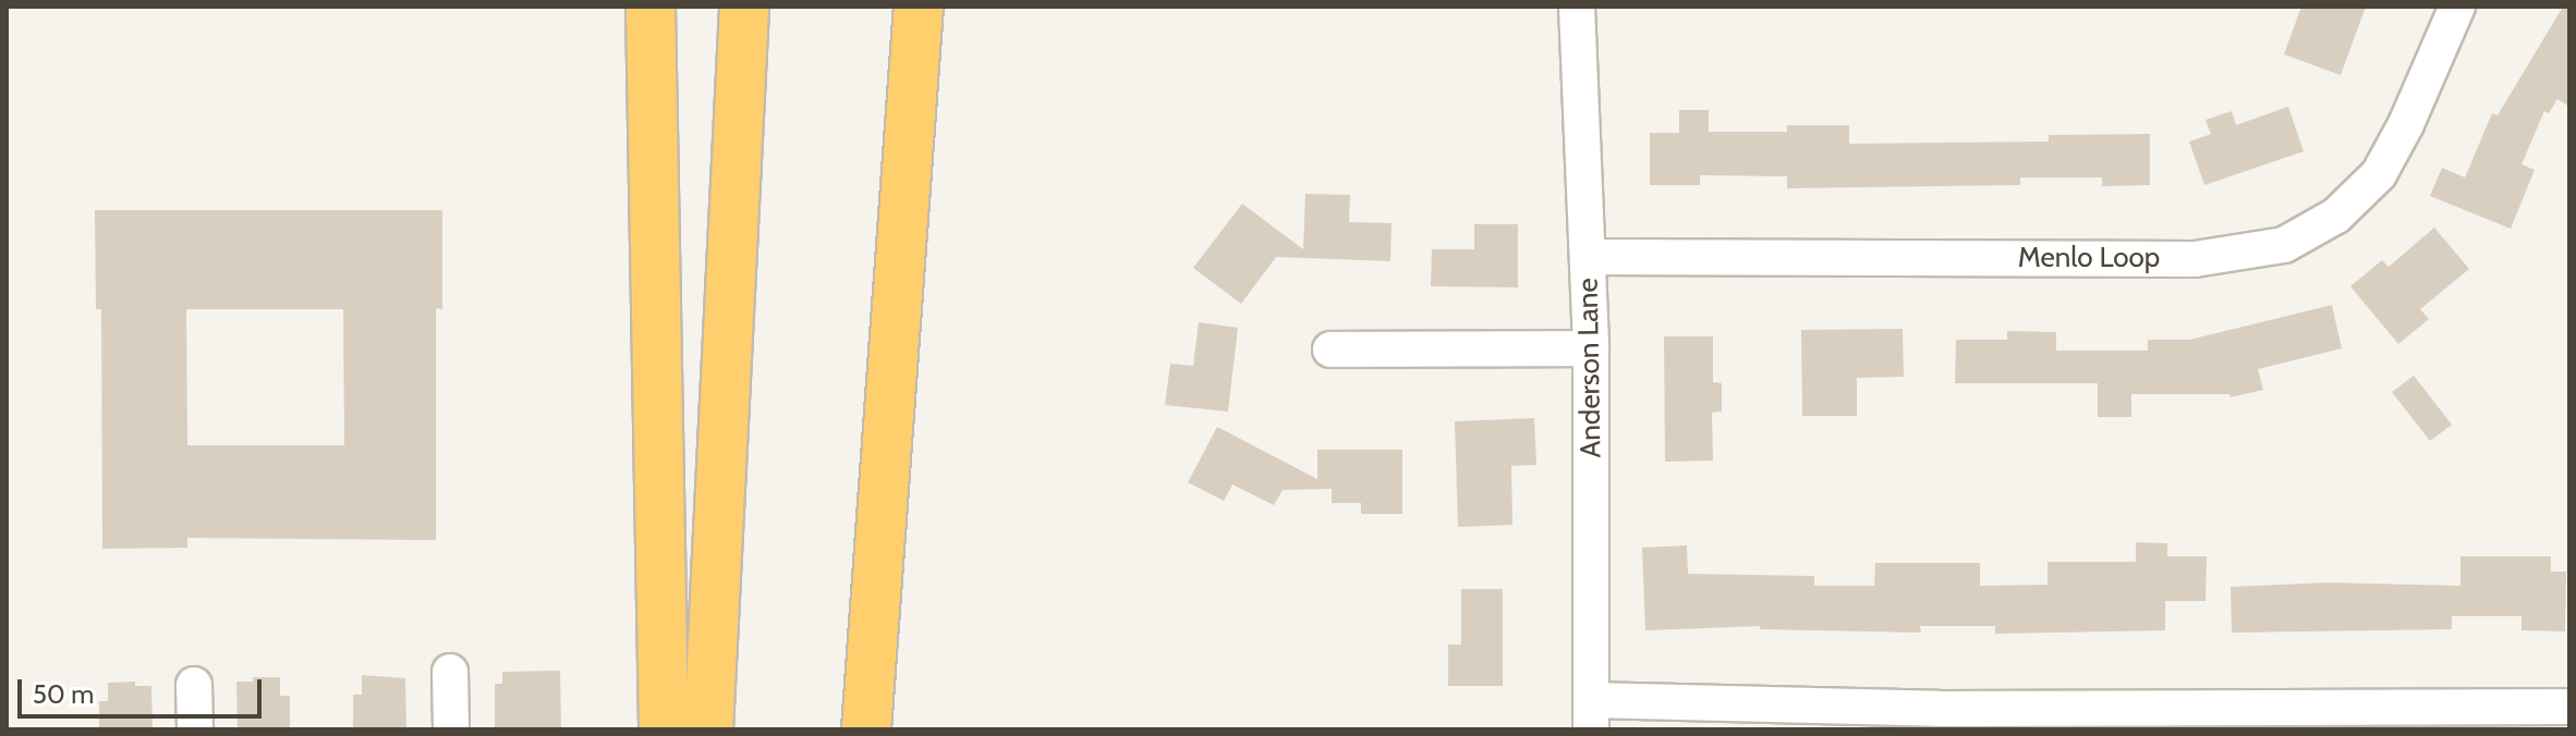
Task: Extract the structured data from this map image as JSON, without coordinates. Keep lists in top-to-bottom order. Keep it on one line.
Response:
{"streets":{"street":["Menlo Loop","Anderson Lane"]},"crossings":[["Menlo Loop","Anderson Lane"]],"scale_bar":"50 m"}
